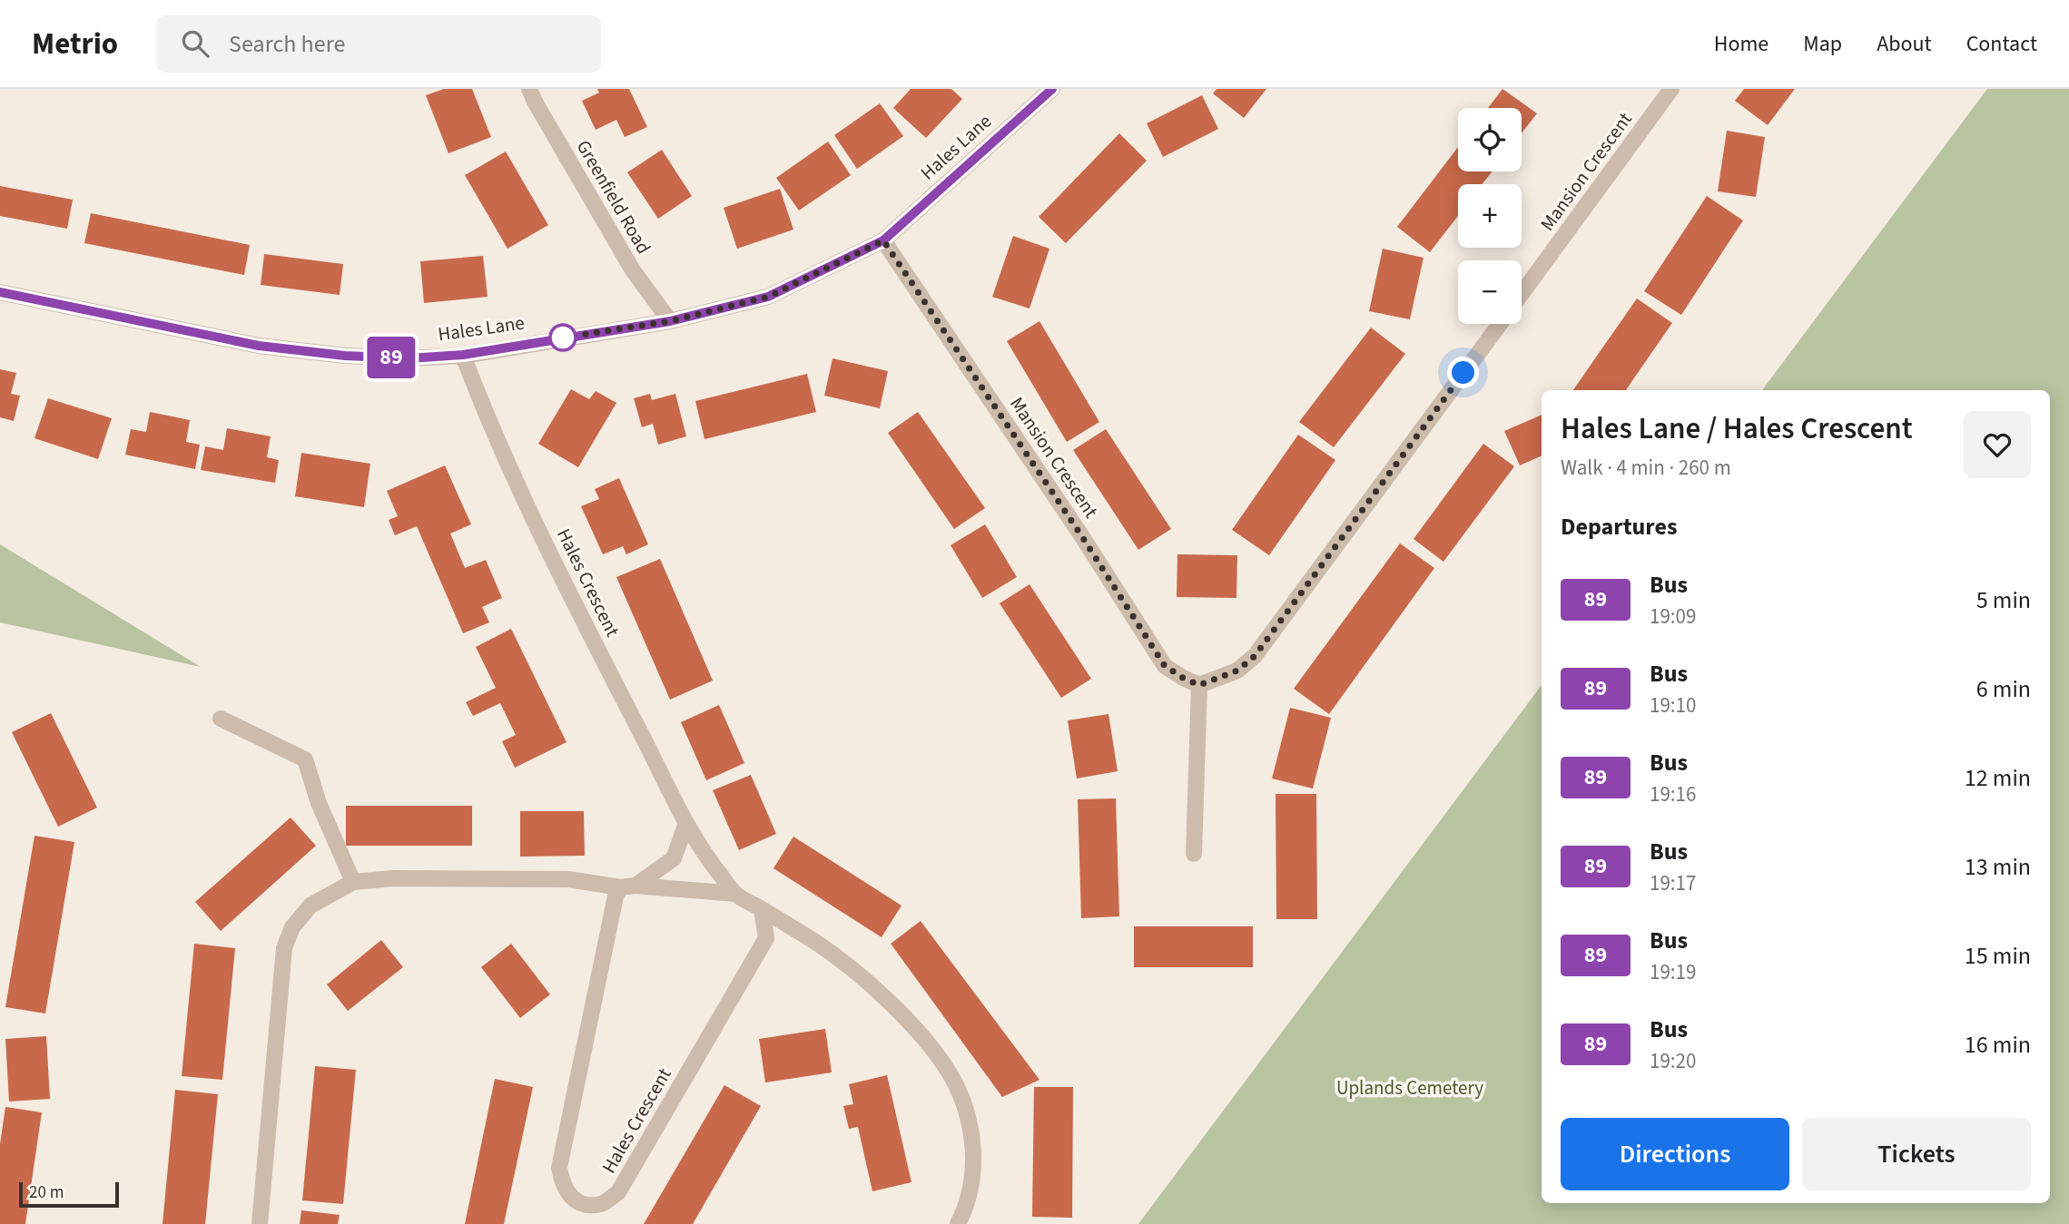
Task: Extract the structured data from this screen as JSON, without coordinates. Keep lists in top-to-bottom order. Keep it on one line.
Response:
{"streets":{"street":["Hales Lane","Mansion Crescent","Greenfield Road","Hales Crescent"]},"crossings":[["Hales Lane","Mansion Crescent"],["Hales Lane","Greenfield Road"],["Hales Lane","Hales Crescent"]],"parks":["Uplands Cemetery"],"lines":["bus line 89"],"scale_bar":"20 m","page":{"header":"Metrio","search":"Search here","nav":["Home","Map","About","Contact"],"on_map":"89","map_buttons":["+","−"],"heading":[["Hales Lane / Hales Crescent","Walk · 4 min · 260 m"],"Departures"],"list":[{"mark":"89","name":"Bus","note":"19:09","value":"5 min"},{"mark":"89","name":"Bus","note":"19:10","value":"6 min"},{"mark":"89","name":"Bus","note":"19:16","value":"12 min"},{"mark":"89","name":"Bus","note":"19:17","value":"13 min"},{"mark":"89","name":"Bus","note":"19:19","value":"15 min"},{"mark":"89","name":"Bus","note":"19:20","value":"16 min"}],"buttons":["Directions","Tickets"],"scale":"20 m"}}
